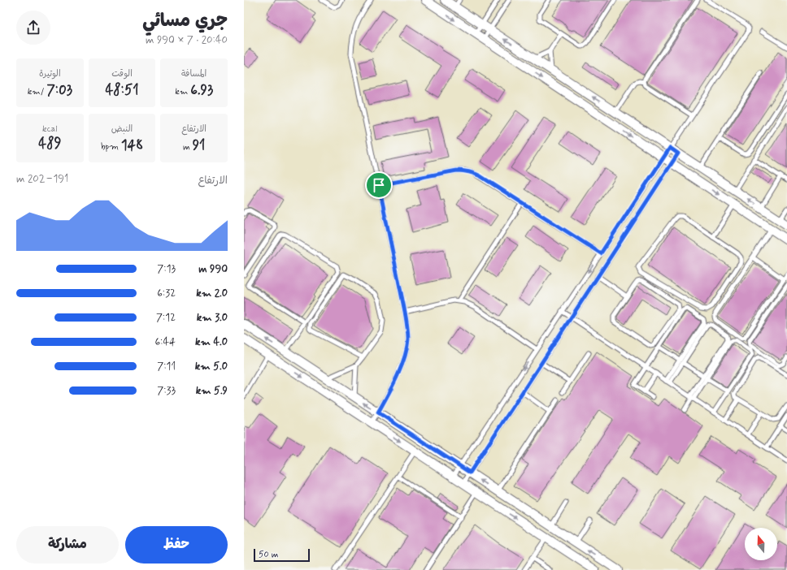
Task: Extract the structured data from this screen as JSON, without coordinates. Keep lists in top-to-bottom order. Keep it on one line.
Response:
{"scale_bar":"50 m","north":"top","page":{"heading":["جري مسائي","20:40 · 7 × 990 m"],"stats":[["المسافة","6.93 km"],["الوقت","48:51"],["الوتيرة","7:03 /km"],["الارتفاع","91 m"],["النبض","148 bpm"],["kcal","489"]],"chart":["الارتفاع","191–202 m"],"list":[{"name":"990 m","note":"7:13"},{"name":"2.0 km","note":"6:32"},{"name":"3.0 km","note":"7:12"},{"name":"4.0 km","note":"6:44"},{"name":"5.0 km","note":"7:11"},{"name":"5.9 km","note":"7:33"}],"buttons":["حفظ","مشاركة"],"scale":"50 m"}}
